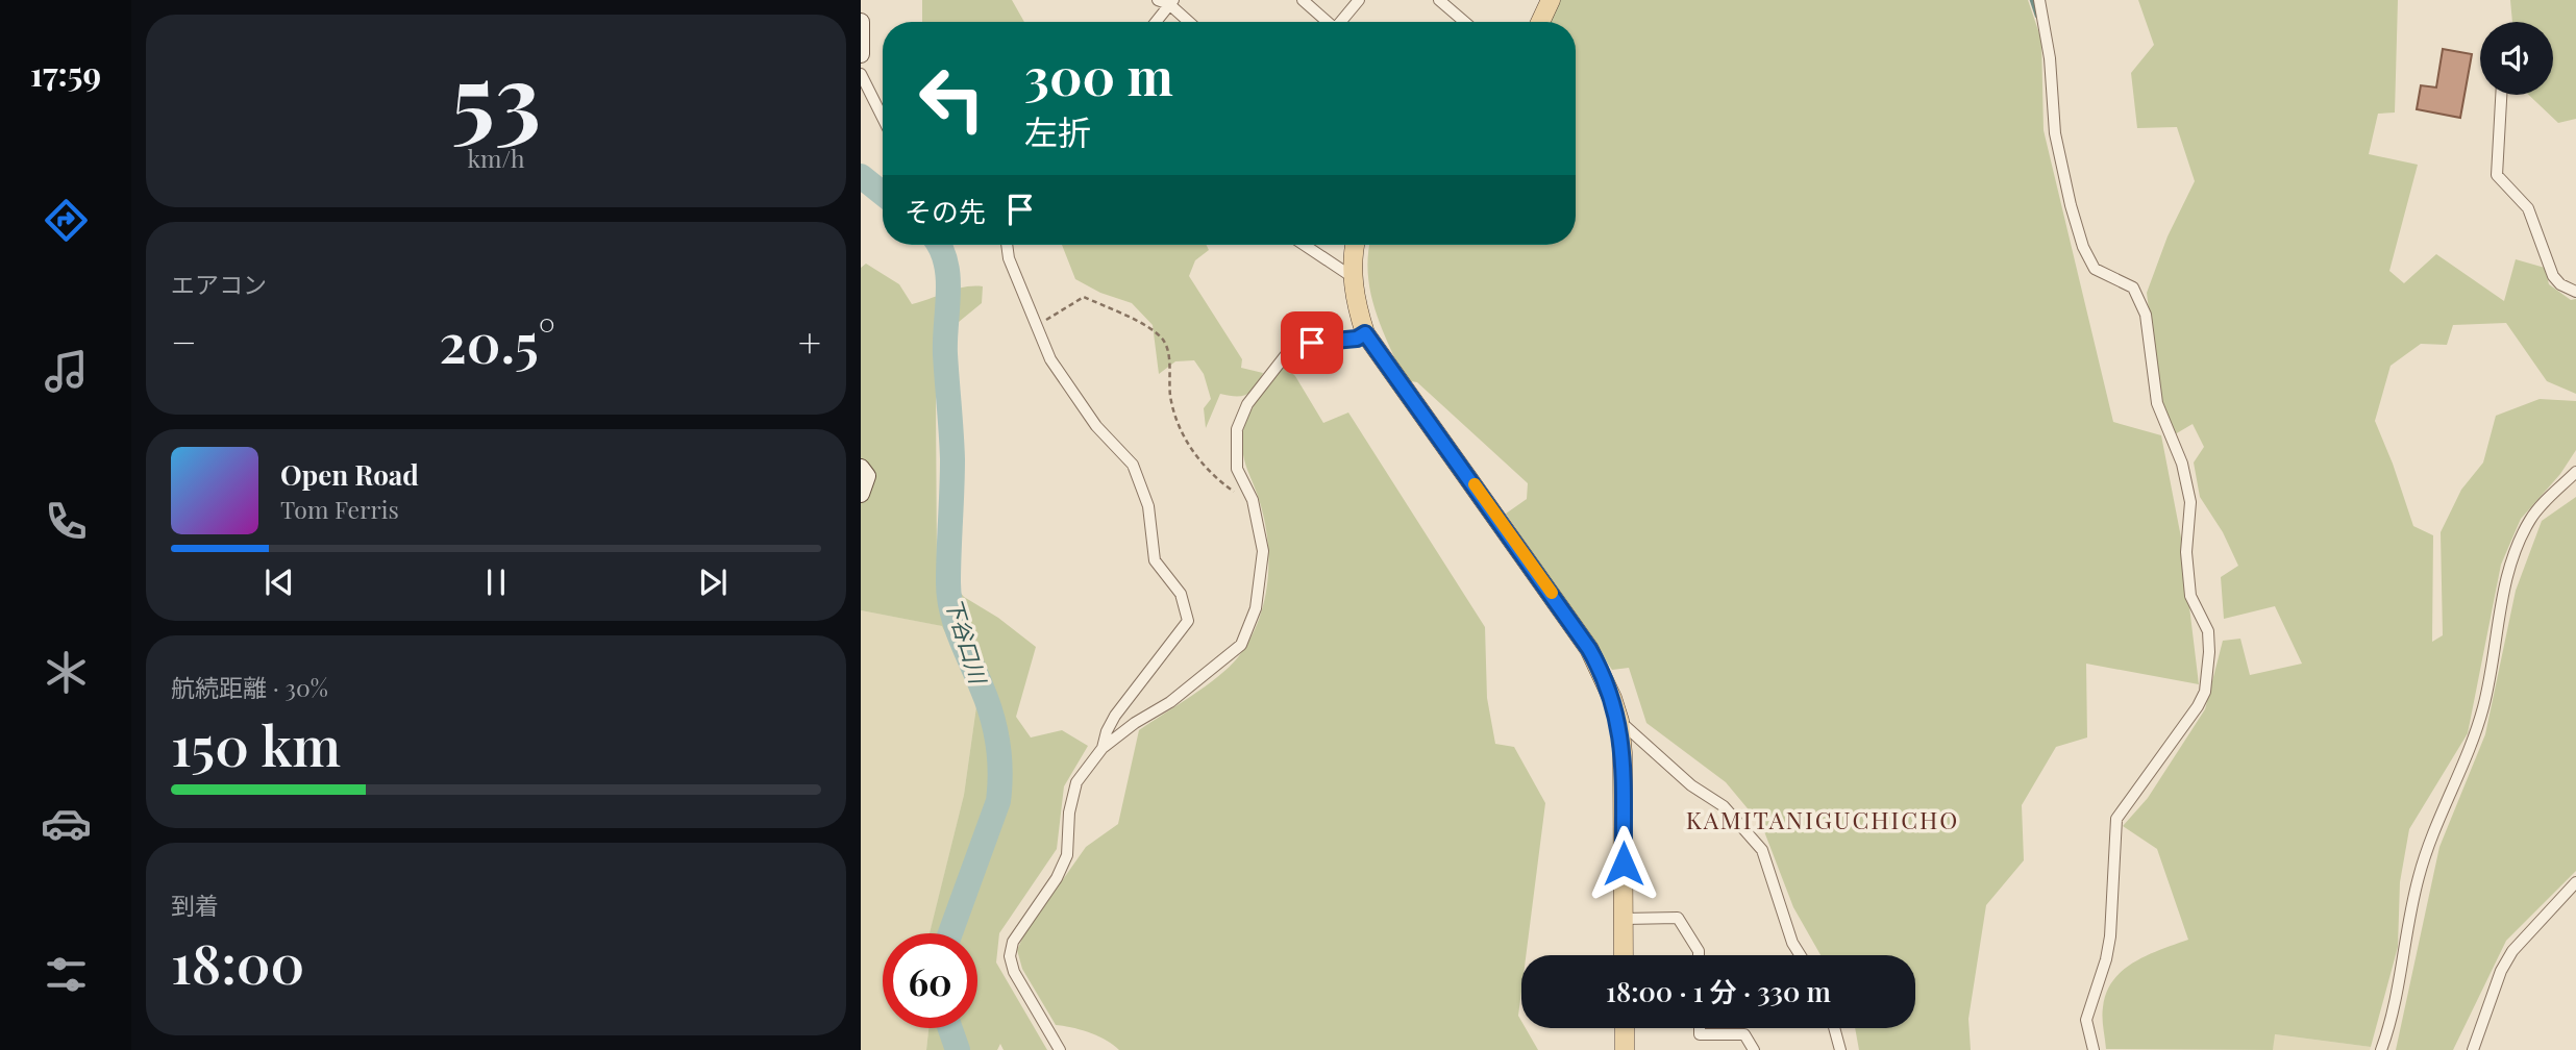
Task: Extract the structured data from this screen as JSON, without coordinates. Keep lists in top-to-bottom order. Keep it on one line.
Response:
{"districts":["KAMITANIGUCHICHO"],"water":["下谷口川"],"page":{"tabs":"17:59","tile":[["53","km/h"],"エアコン",["航続距離 · 30%","150 km"],["到着","18:00"]],"turn":["300 m","左折"],"then":"その先","heat":["−","20.5°","+"],"song":["Open Road","Tom Ferris"],"limit":"60","trip":"18:00 · 1 分 · 330 m"}}
